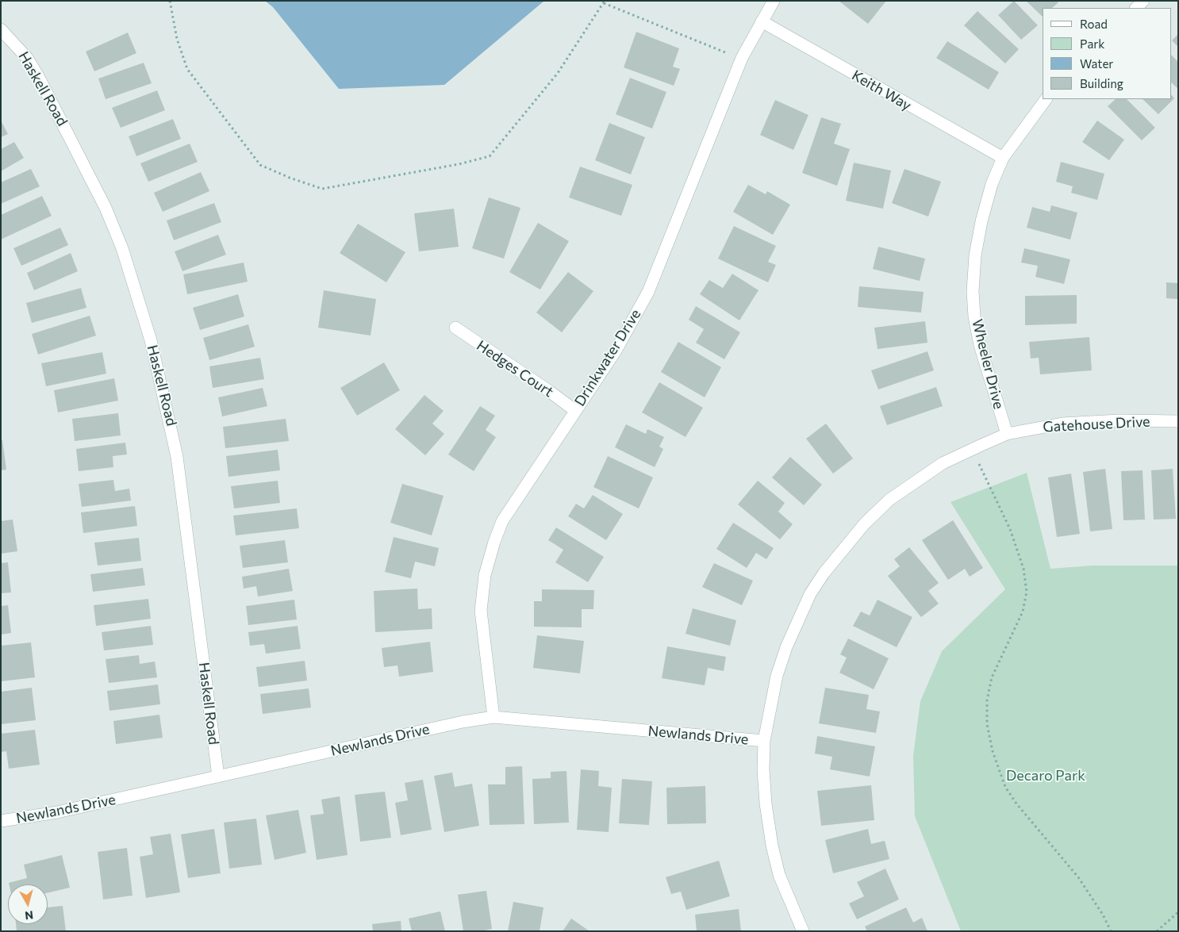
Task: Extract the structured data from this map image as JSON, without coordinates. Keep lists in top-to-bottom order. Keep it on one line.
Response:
{"streets":{"street":["Haskell Road","Keith Way","Drinkwater Drive","Wheeler Drive","Hedges Court","Gatehouse Drive","Newlands Drive"]},"crossings":[["Haskell Road","Newlands Drive"],["Keith Way","Drinkwater Drive"],["Keith Way","Wheeler Drive"],["Drinkwater Drive","Hedges Court"],["Drinkwater Drive","Newlands Drive"],["Wheeler Drive","Gatehouse Drive"],["Gatehouse Drive","Newlands Drive"]],"parks":["Decaro Park"],"legend":["Road","Park","Water","Building"],"north":"bottom"}
